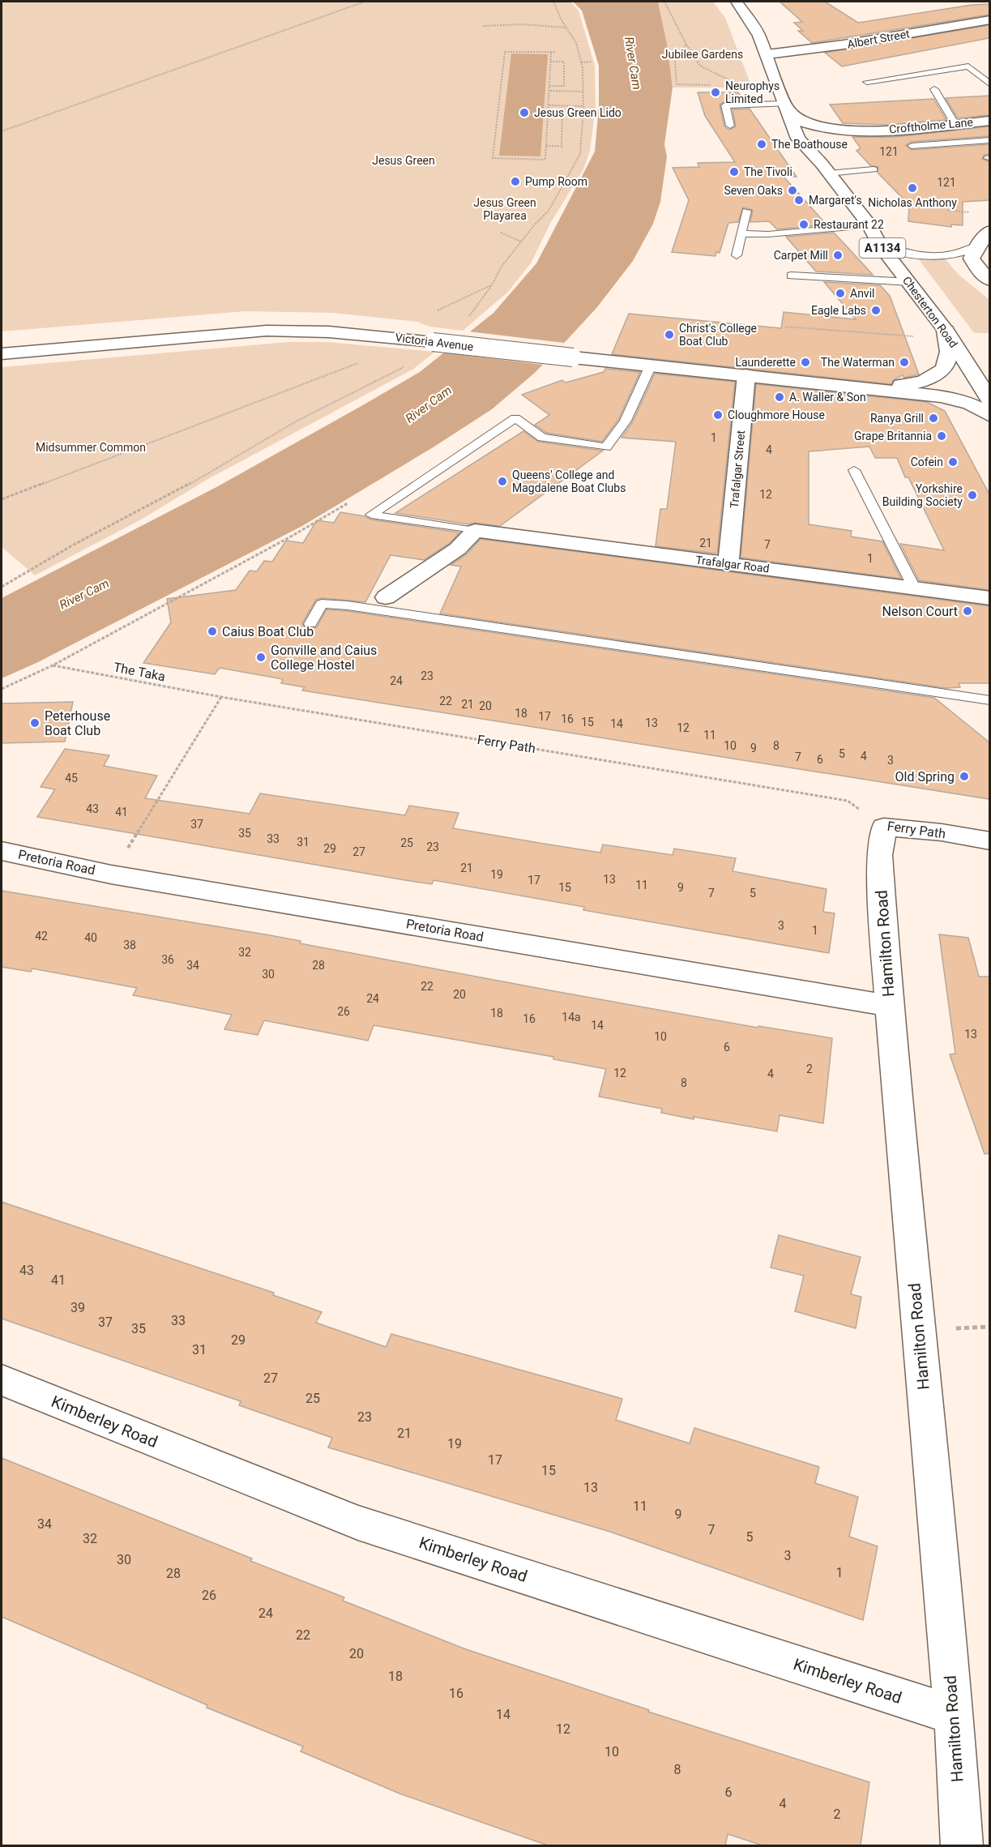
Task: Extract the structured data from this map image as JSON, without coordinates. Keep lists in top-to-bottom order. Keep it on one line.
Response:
{"streets":{"street":["Albert Street","Croftholme Lane","A1134","Chesterton Road","Victoria Avenue","Trafalgar Street","Trafalgar Road","Ferry Path","Pretoria Road","Hamilton Road","Kimberley Road"],"path":["The Taka"]},"crossings":[["Albert Street","Chesterton Road"],["Victoria Avenue","Trafalgar Street"],["Trafalgar Street","Trafalgar Road"],["The Taka","Ferry Path"],["Ferry Path","Hamilton Road"],["Pretoria Road","Hamilton Road"],["Hamilton Road","Kimberley Road"]],"water":["River Cam"],"parks":["Jubilee Gardens","Jesus Green","Jesus Green Playarea","Midsummer Common"],"places":["Neurophys Limited","Jesus Green Lido","The Boathouse","The Tivoli","Pump Room","Nicholas Anthony","Seven Oaks","Margaret's","Restaurant 22","Carpet Mill","Anvil","Eagle Labs","Christ's College Boat Club","Launderette","The Waterman","A. Waller & Son","Cloughmore House","Ranya Grill","Grape Britannia","Cofein","Queens' College and Magdalene Boat Clubs","Yorkshire Building Society","Nelson Court","Caius Boat Club","Gonville and Caius College Hostel","Peterhouse Boat Club","Old Spring"],"house_numbers":["121","121","1","4","12","21","7","1","23","24","22","21","20","18","17","16","15","13","14","12","11","10","8","9","5","4","7","6","3","45","43","41","37","35","33","31","25","23","29","27","21","19","13","17","11","15","9","7","5","3","1","42","40","38","32","36","34","28","30","22","20","24","26","18","14a","16","14","13","10","6","2","12","4","8","43","41","39","33","37","35","29","31","27","25","23","21","19","17","15","13","11","9","34","7","5","32","3","30","1","28","26","24","22","20","18","16","14","12","10","8","6","4","2"]}
